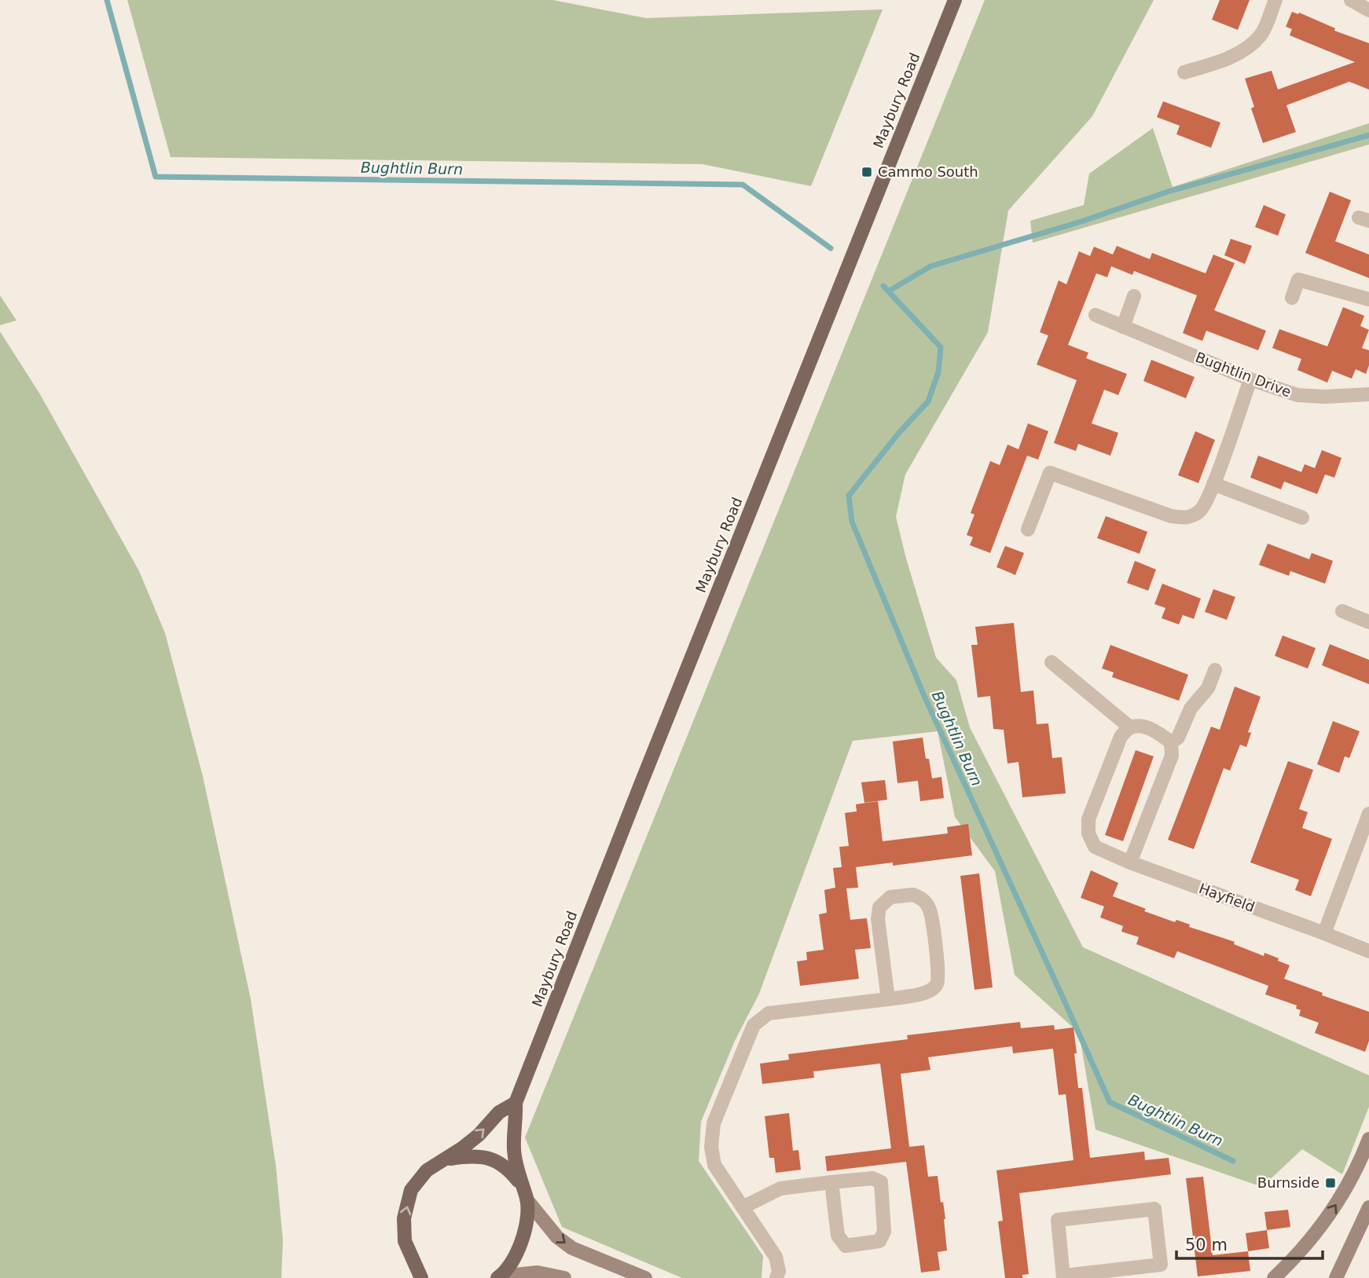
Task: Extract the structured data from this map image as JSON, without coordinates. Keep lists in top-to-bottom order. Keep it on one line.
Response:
{"streets":{"main road":["Maybury Road"],"street":["Bughtlin Drive","Hayfield"]},"water":["Bughtlin Burn"],"places":{"transit":["Cammo South","Burnside"]},"scale_bar":"50 m"}
